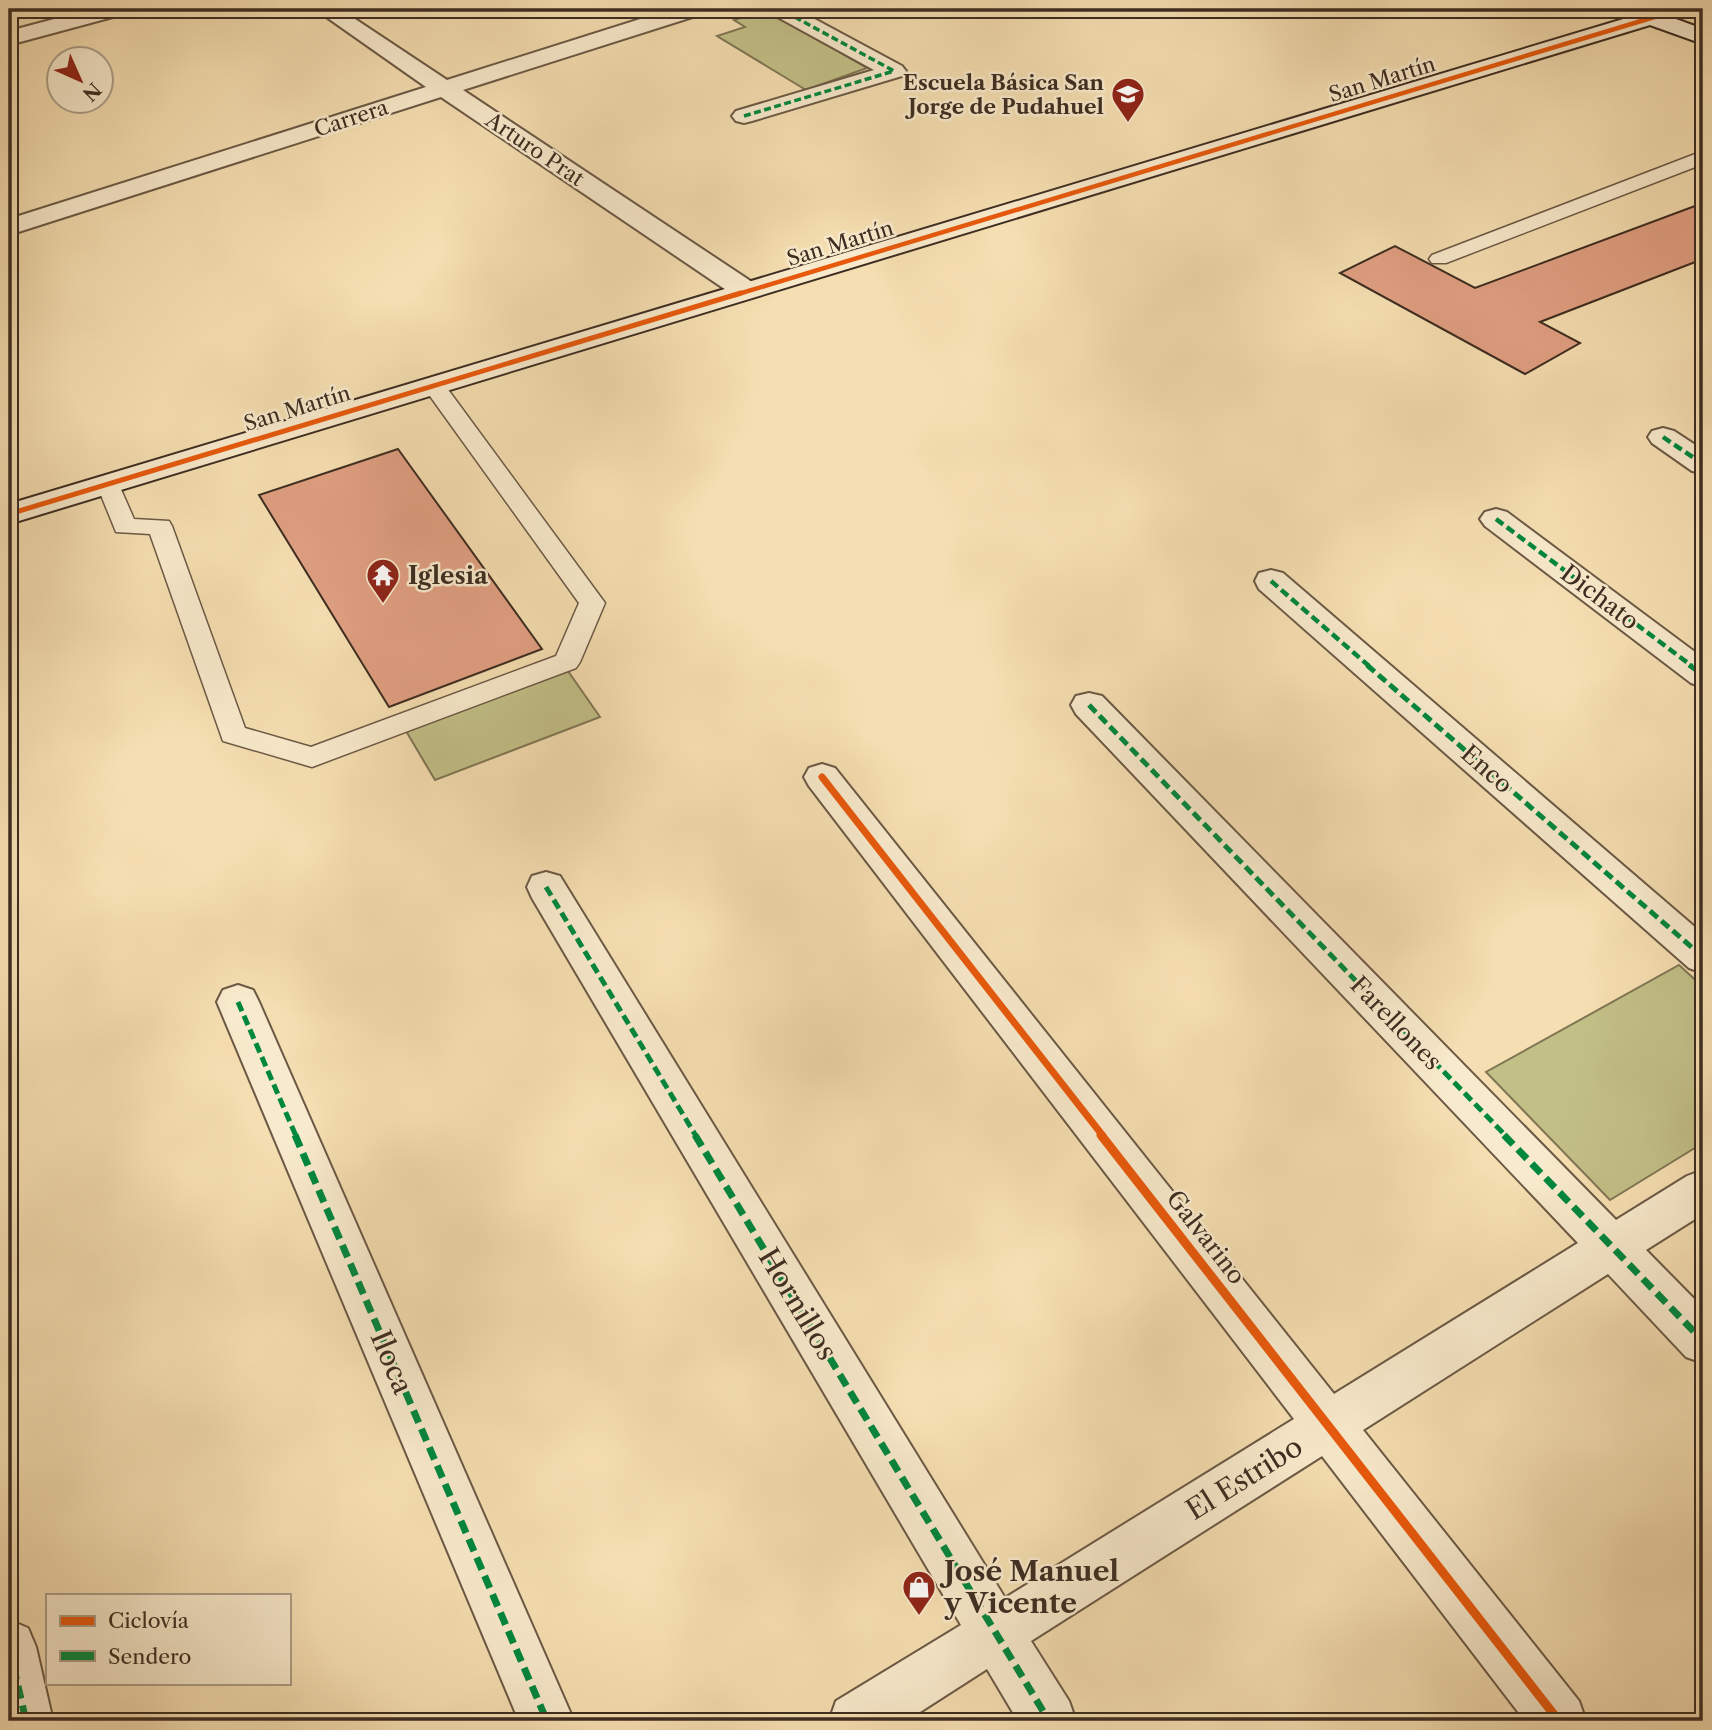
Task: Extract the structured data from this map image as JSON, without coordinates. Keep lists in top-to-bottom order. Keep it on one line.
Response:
{"streets":{"street":["San Martín","Carrera","Arturo Prat","Dichato","Enco","Farellones","Galvarino","Hornillos","Iloca","El Estribo"]},"crossings":[["San Martín","Arturo Prat"],["Carrera","Arturo Prat"],["Farellones","El Estribo"],["Galvarino","El Estribo"],["Hornillos","El Estribo"]],"places":{"school or university":["Escuela Básica San Jorge de Pudahuel"],"temple":["Iglesia"],"shop":["José Manuel y Vicente"]},"legend":["Ciclovía","Sendero"],"north":"bottom right"}
